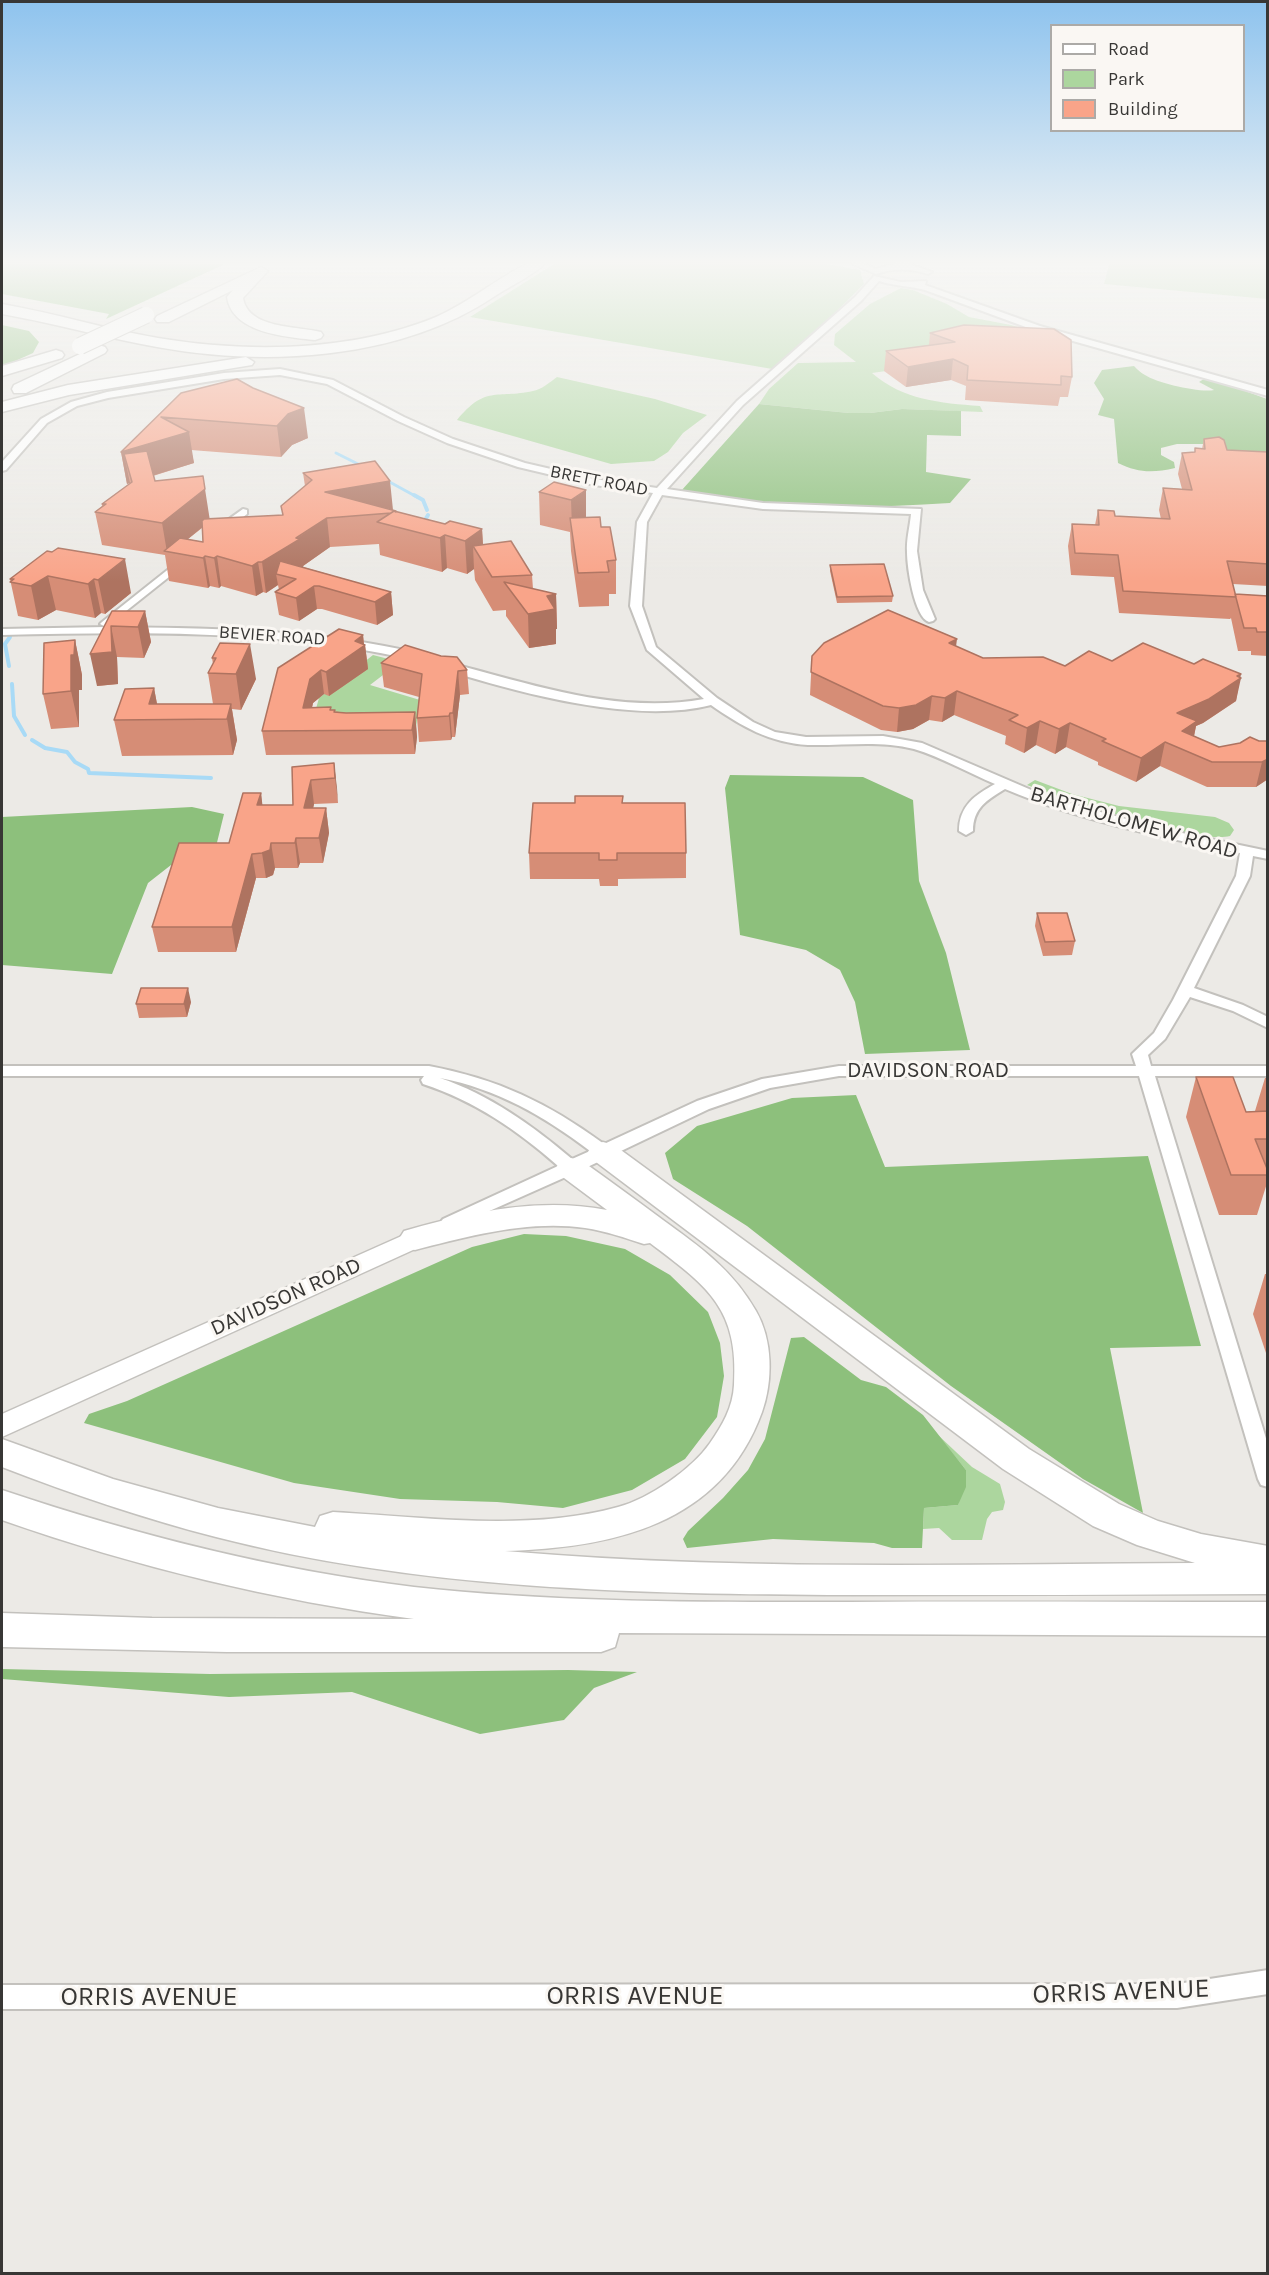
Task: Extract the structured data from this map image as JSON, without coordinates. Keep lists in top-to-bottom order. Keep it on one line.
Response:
{"streets":{"main road":["DAVIDSON ROAD"],"street":["BRETT ROAD","BEVIER ROAD","BARTHOLOMEW ROAD","ORRIS AVENUE"]},"crossings":[["BRETT ROAD","BARTHOLOMEW ROAD"],["BEVIER ROAD","BARTHOLOMEW ROAD"],["BARTHOLOMEW ROAD","DAVIDSON ROAD"]],"legend":["Road","Park","Building"]}
